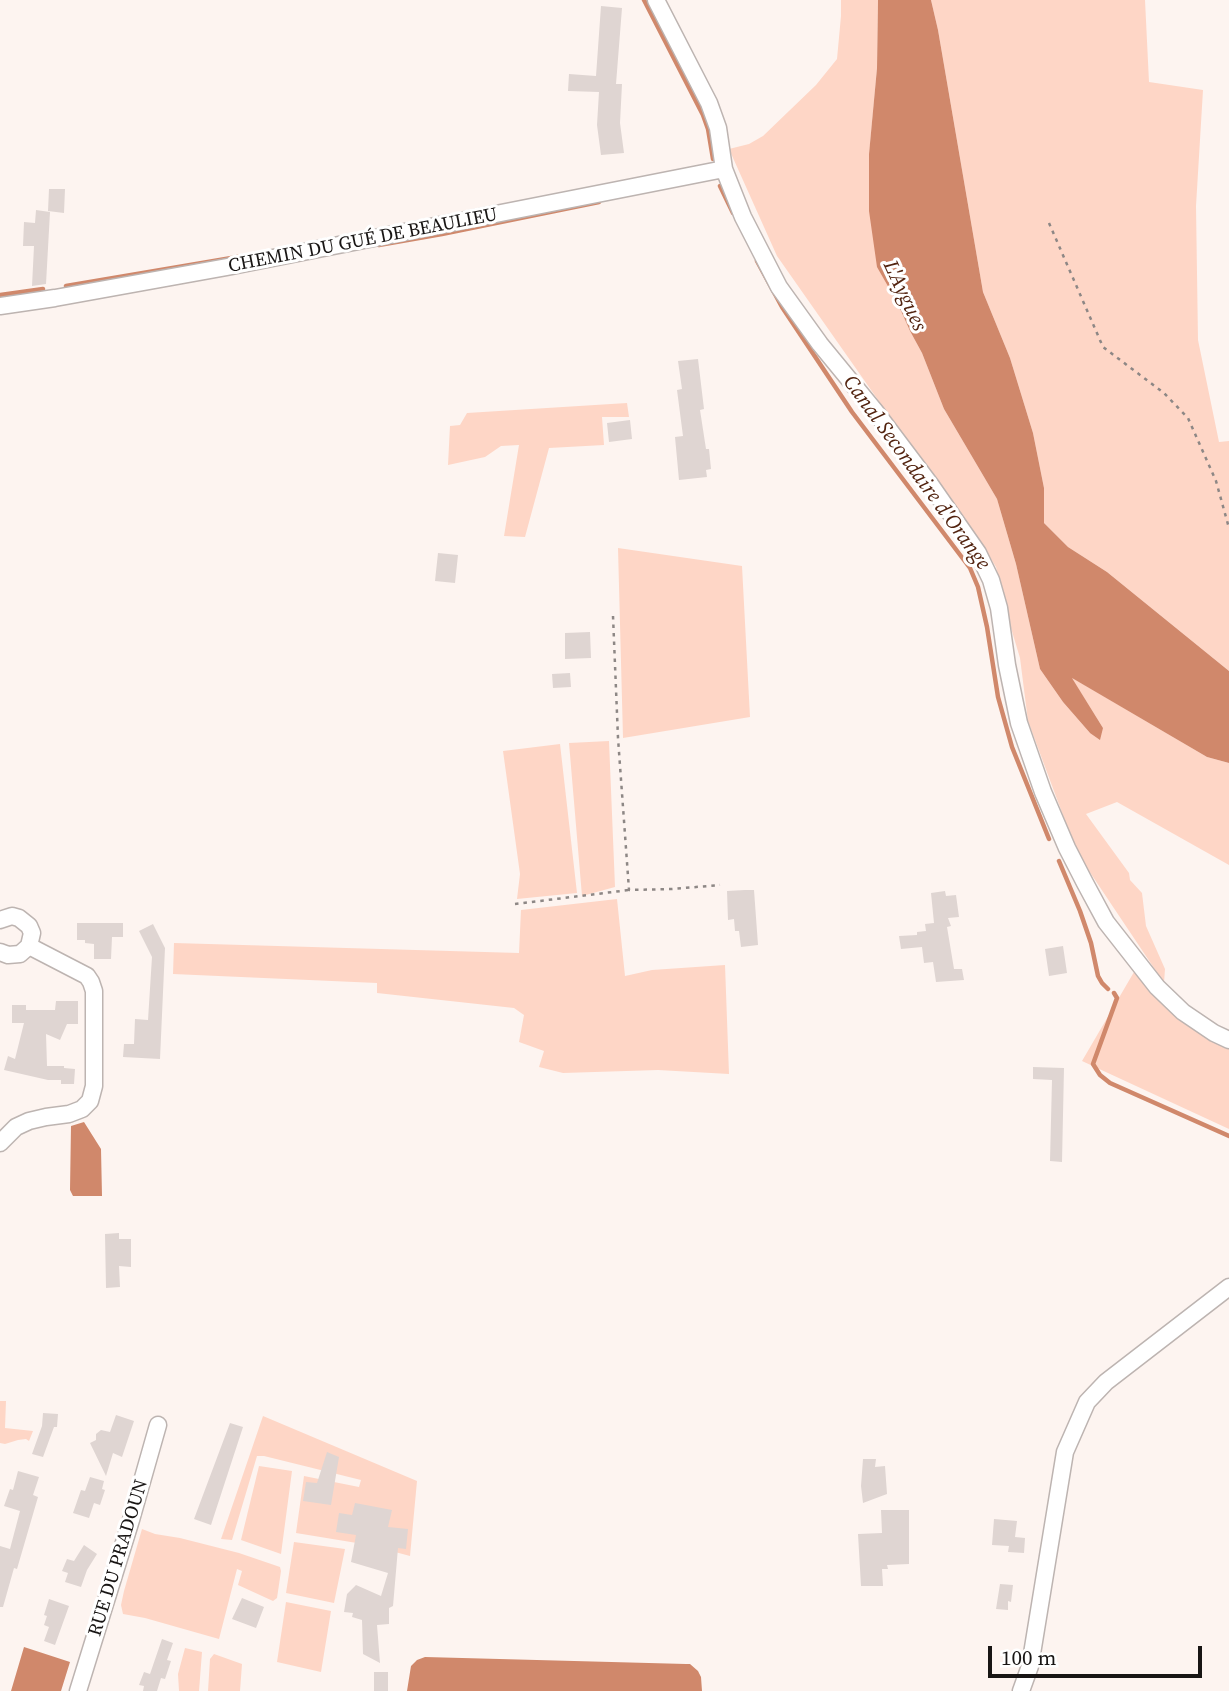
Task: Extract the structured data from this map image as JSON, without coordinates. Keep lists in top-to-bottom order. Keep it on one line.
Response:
{"streets":{"street":["CHEMIN DU GUÉ DE BEAULIEU","RUE DU PRADOUN"]},"water":["L'Aygues","Canal Secondaire d'Orange"],"scale_bar":"100 m"}
